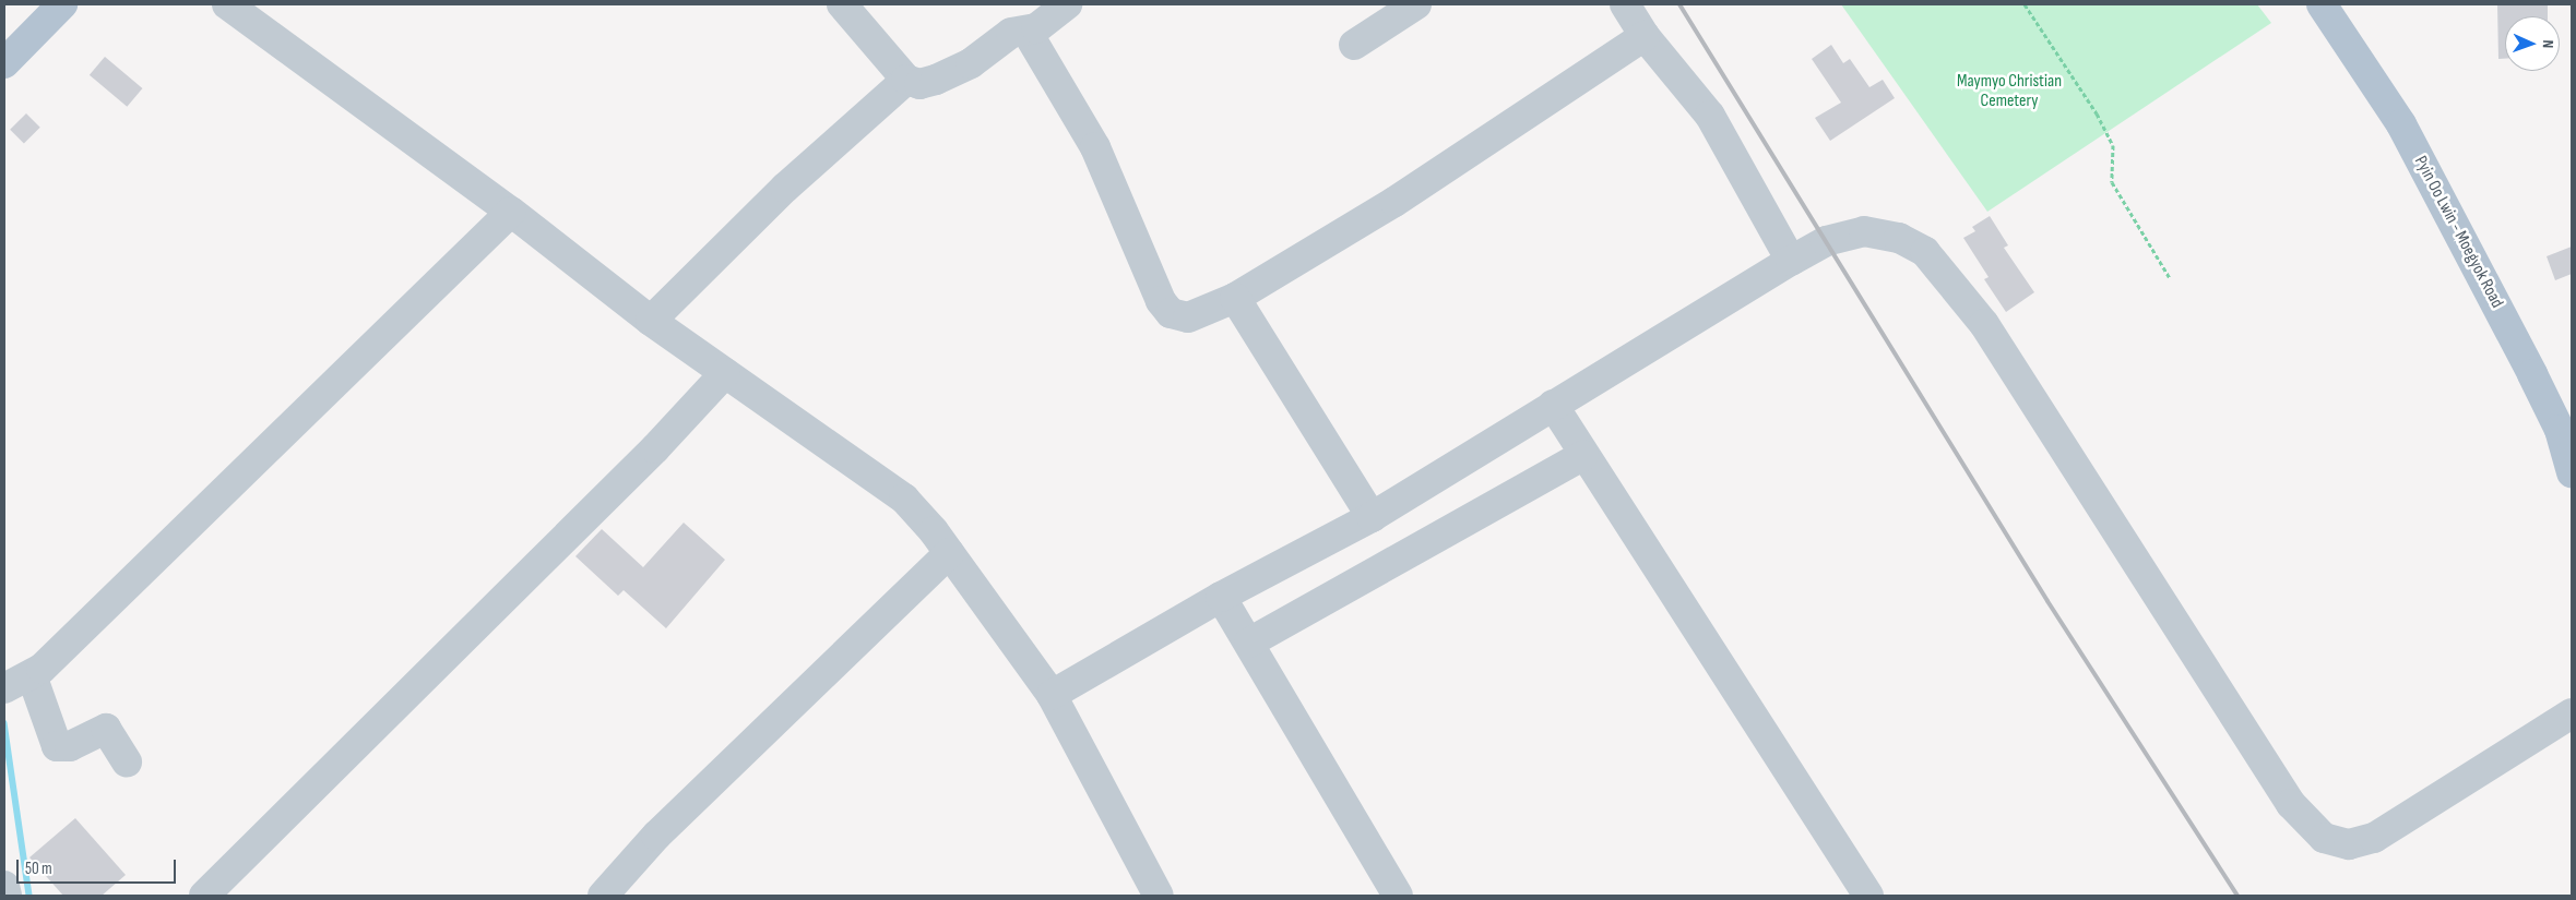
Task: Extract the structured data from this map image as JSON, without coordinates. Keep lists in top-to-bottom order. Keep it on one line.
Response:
{"streets":{"main road":["Pyin Oo Lwin - Moegyok Road"]},"parks":["Maymyo Christian Cemetery"],"scale_bar":"50 m","north":"right"}
